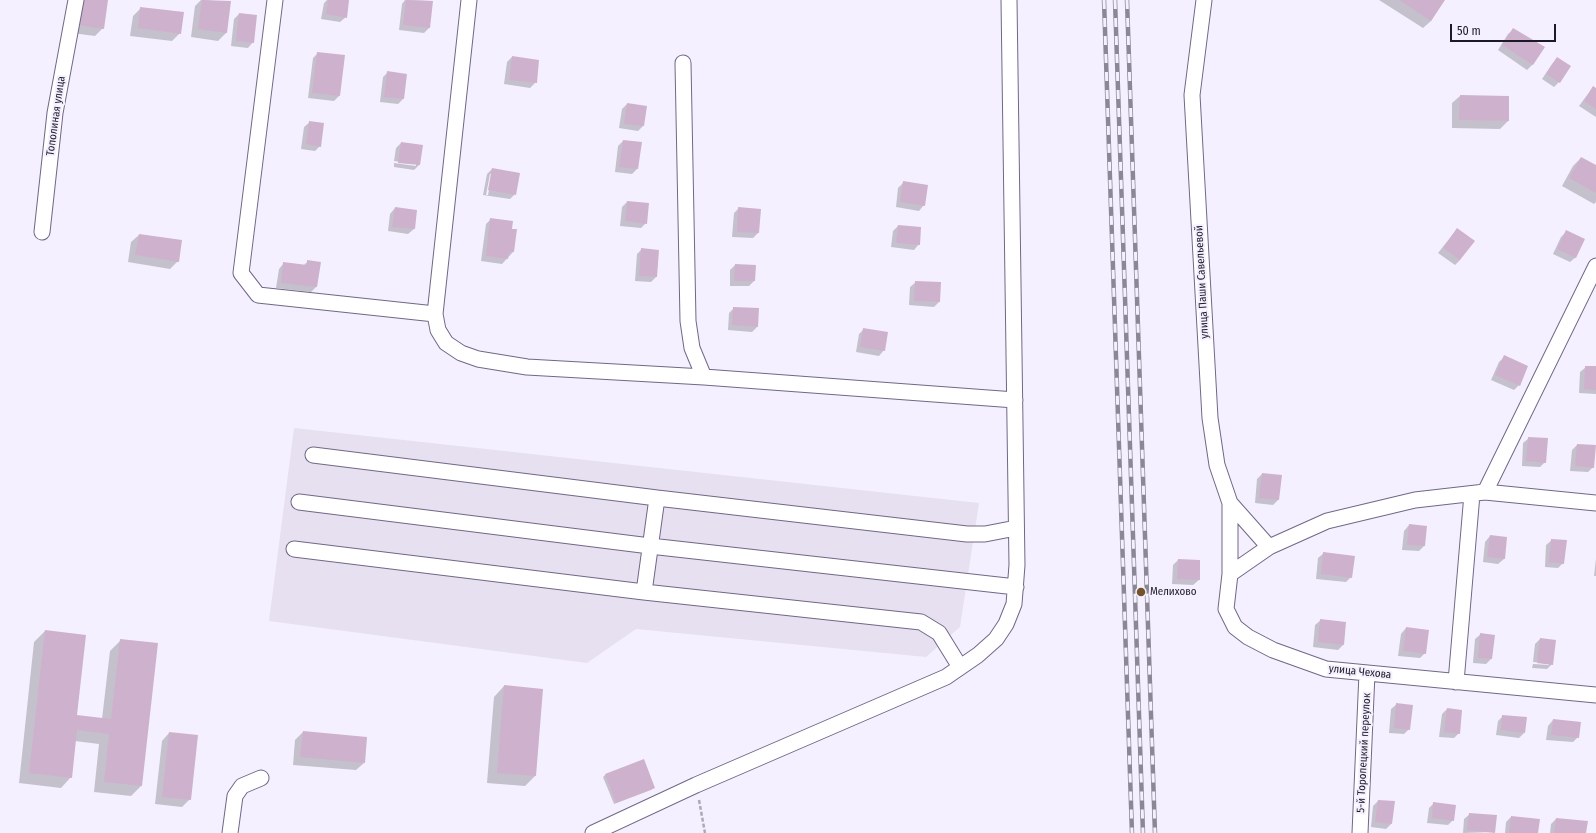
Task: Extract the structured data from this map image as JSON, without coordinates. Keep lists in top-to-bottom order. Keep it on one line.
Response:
{"streets":{"street":["Тополиная улица","улица Паши Савельевой","улица Чехова","5-й Торопецкий переулок"]},"crossings":[["улица Паши Савельевой","улица Чехова"],["улица Чехова","5-й Торопецкий переулок"]],"places":["Мелихово"],"scale_bar":"50 m"}
